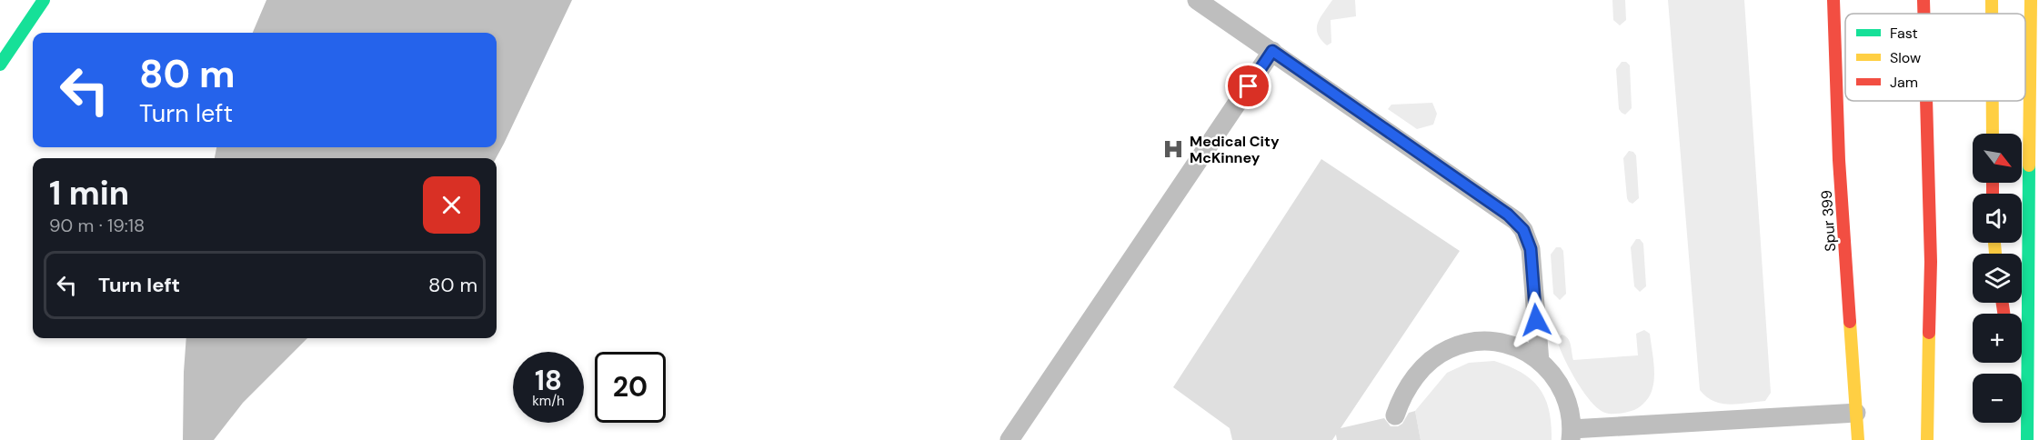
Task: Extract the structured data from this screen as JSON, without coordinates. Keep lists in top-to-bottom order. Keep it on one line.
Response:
{"streets":{"main road":["Spur 399"]},"places":{"hospital":["Medical City McKinney"]},"legend":["Fast","Slow","Jam"],"north":"bottom right","page":{"turn":["80 m","Turn left"],"map_buttons":["+","−"],"heading":["1 min","90 m · 19:18"],"list":[{"name":"Turn left","value":"80 m"}],"speed":"18 km/h","limit":"20"}}
